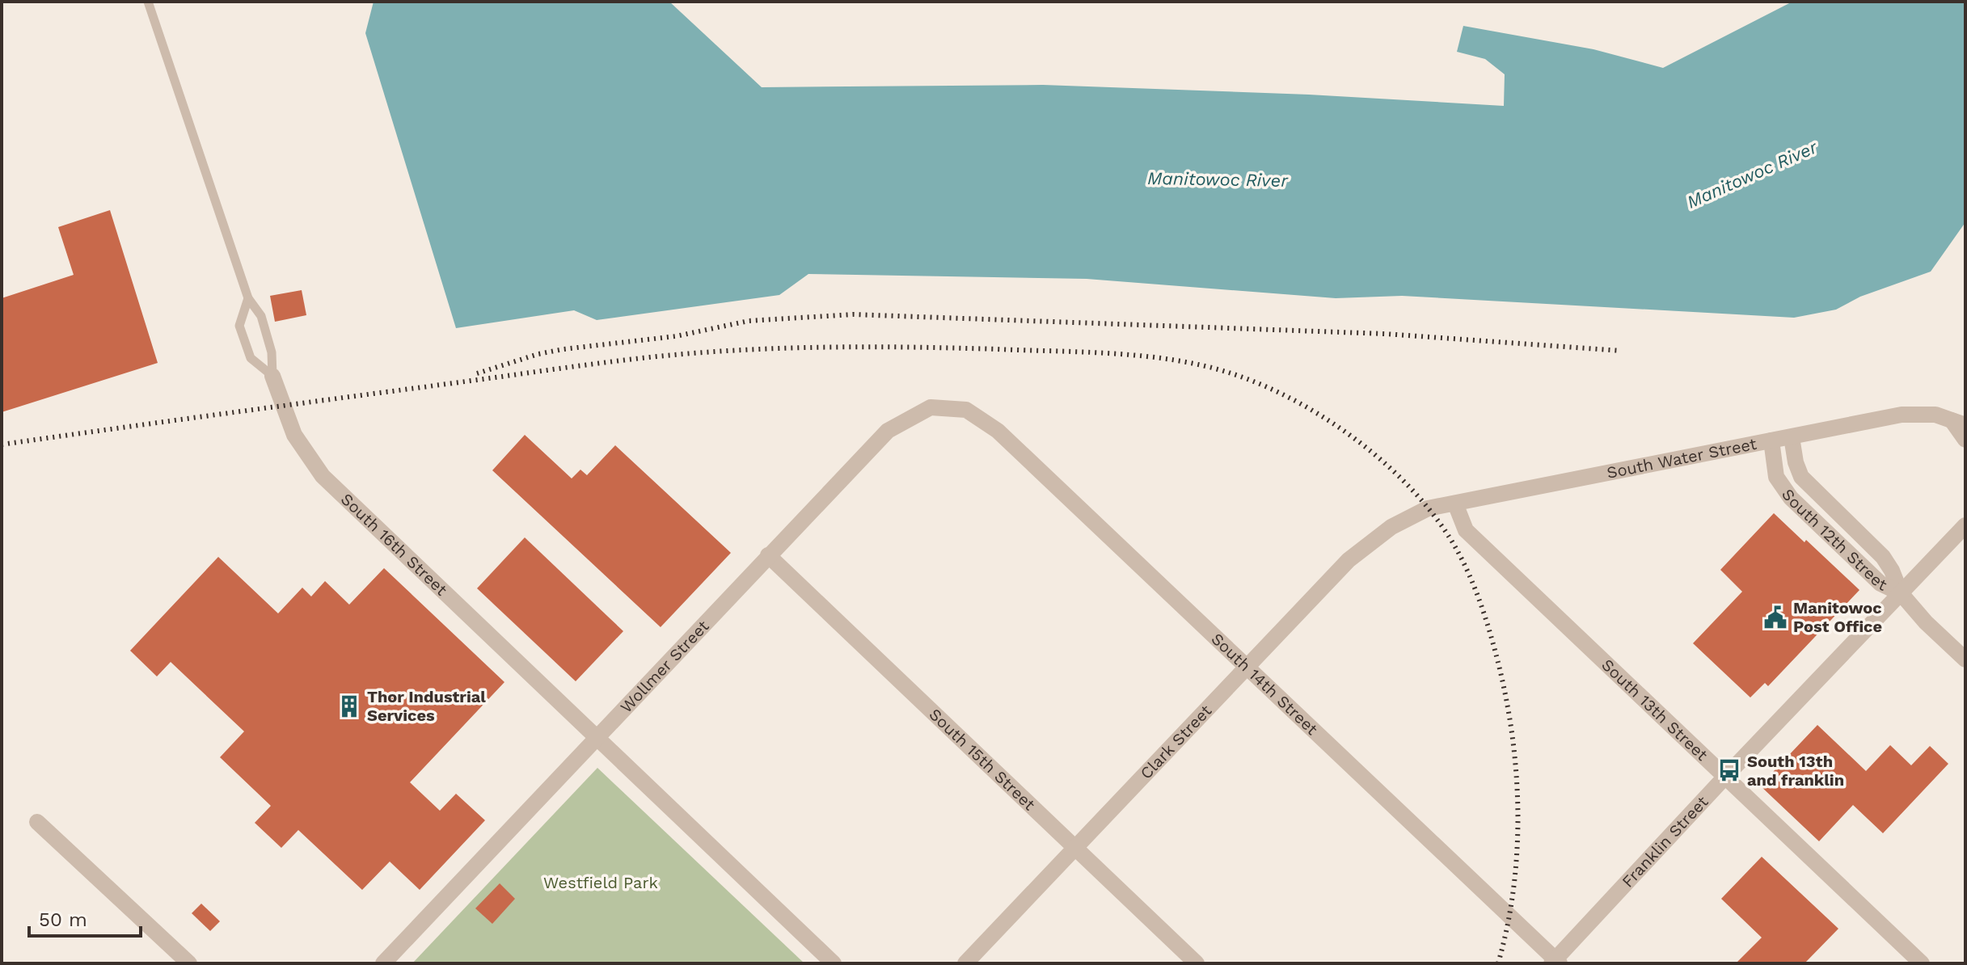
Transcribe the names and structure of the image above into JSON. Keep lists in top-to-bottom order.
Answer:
{
  "streets": {
    "street": [
      "South Water Street",
      "South 12th Street",
      "South 16th Street",
      "Wollmer Street",
      "South 14th Street",
      "South 13th Street",
      "Clark Street",
      "South 15th Street",
      "Franklin Street"
    ]
  },
  "crossings": [
    ["South Water Street", "South 12th Street"],
    ["South Water Street", "South 13th Street"],
    ["South Water Street", "Clark Street"],
    ["South 12th Street", "Franklin Street"],
    ["South 16th Street", "Wollmer Street"],
    ["Wollmer Street", "South 14th Street"],
    ["Wollmer Street", "South 15th Street"],
    ["South 14th Street", "Clark Street"],
    ["South 14th Street", "Franklin Street"],
    ["South 13th Street", "Franklin Street"],
    ["Clark Street", "South 15th Street"]
  ],
  "water": ["Manitowoc River"],
  "parks": ["Westfield Park"],
  "places": {
    "public building": ["Manitowoc Post Office"],
    "building": ["Thor Industrial Services"],
    "bus stop": ["South 13th and franklin"]
  },
  "scale_bar": "50 m"
}
